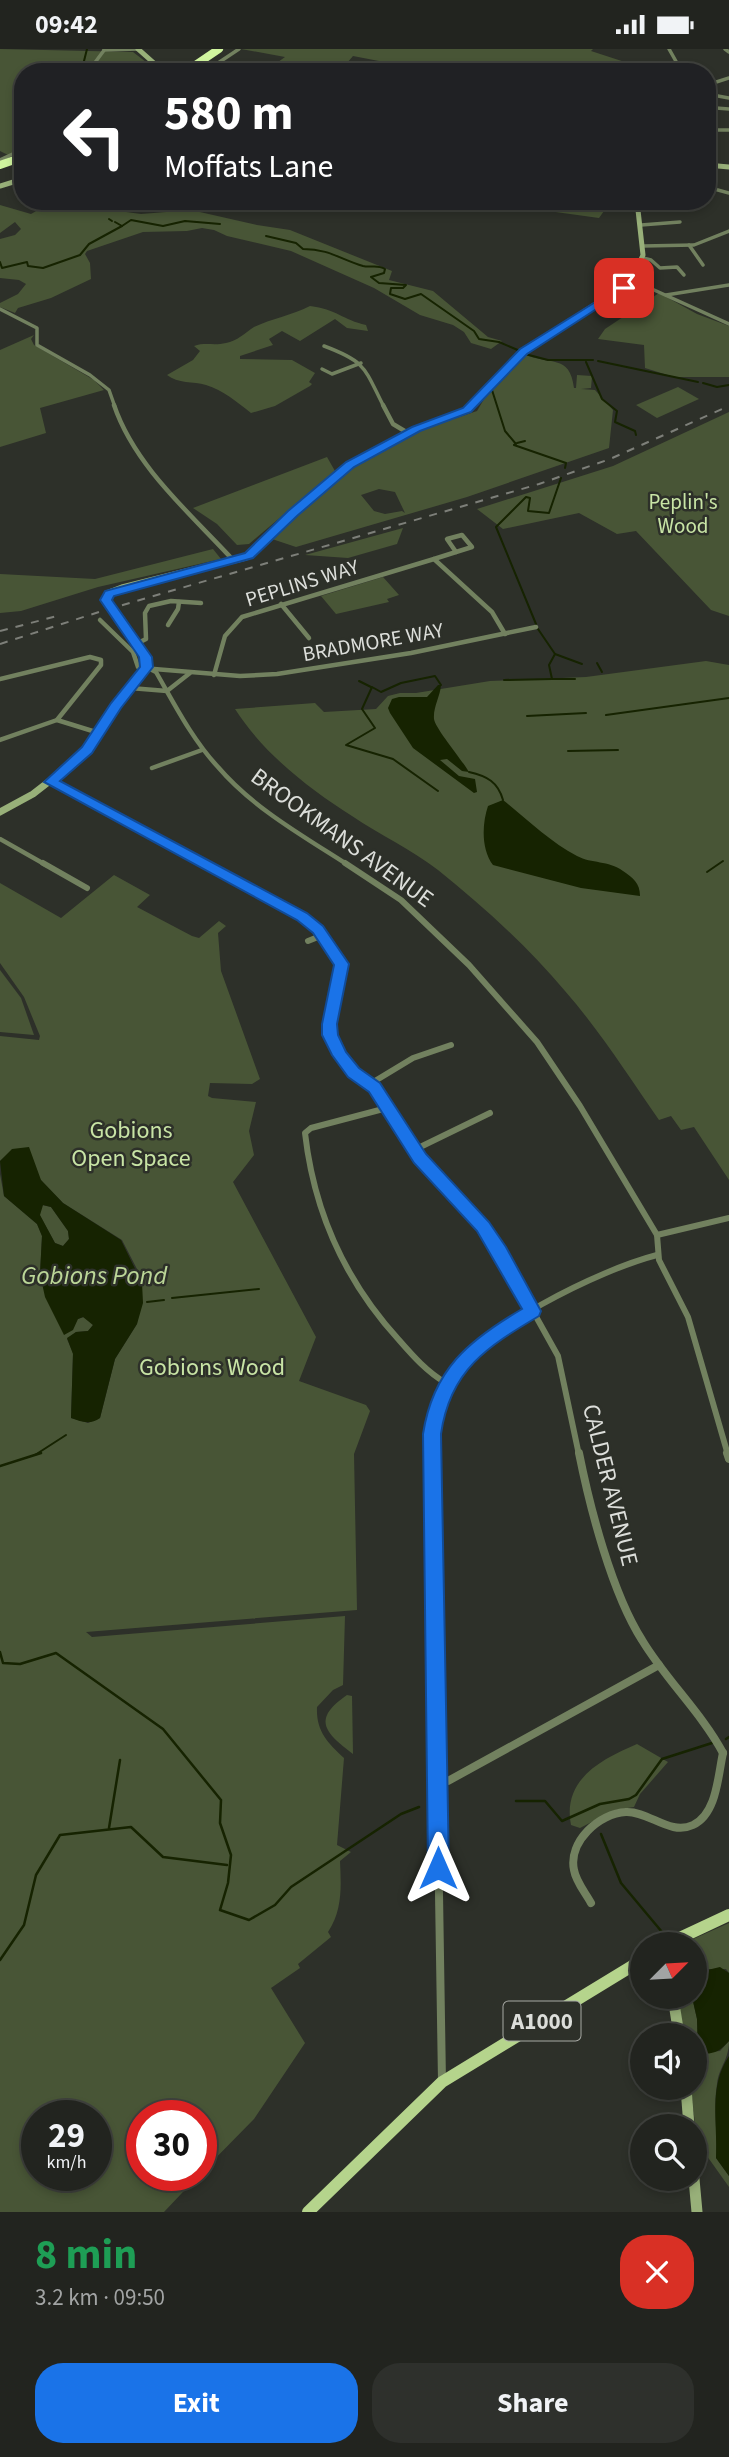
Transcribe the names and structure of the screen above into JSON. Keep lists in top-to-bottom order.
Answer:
{
  "streets": {
    "main road": ["A1000"],
    "street": [
      "PEPLINS WAY",
      "BRADMORE WAY",
      "BROOKMANS AVENUE",
      "CALDER AVENUE"
    ]
  },
  "crossings": [
    ["PEPLINS WAY", "BRADMORE WAY"],
    ["BRADMORE WAY", "BROOKMANS AVENUE"]
  ],
  "water": ["Gobions Pond"],
  "parks": ["Peplin's Wood", "Gobions Open Space", "Gobions Wood"],
  "north": "top right",
  "page": {
    "status": "09:42",
    "turn": ["580 m", "Moffats Lane"],
    "speed": "29 km/h",
    "limit": "30",
    "heading": ["8 min", "3.2 km · 09:50"],
    "buttons": ["Exit", "Share"]
  }
}
